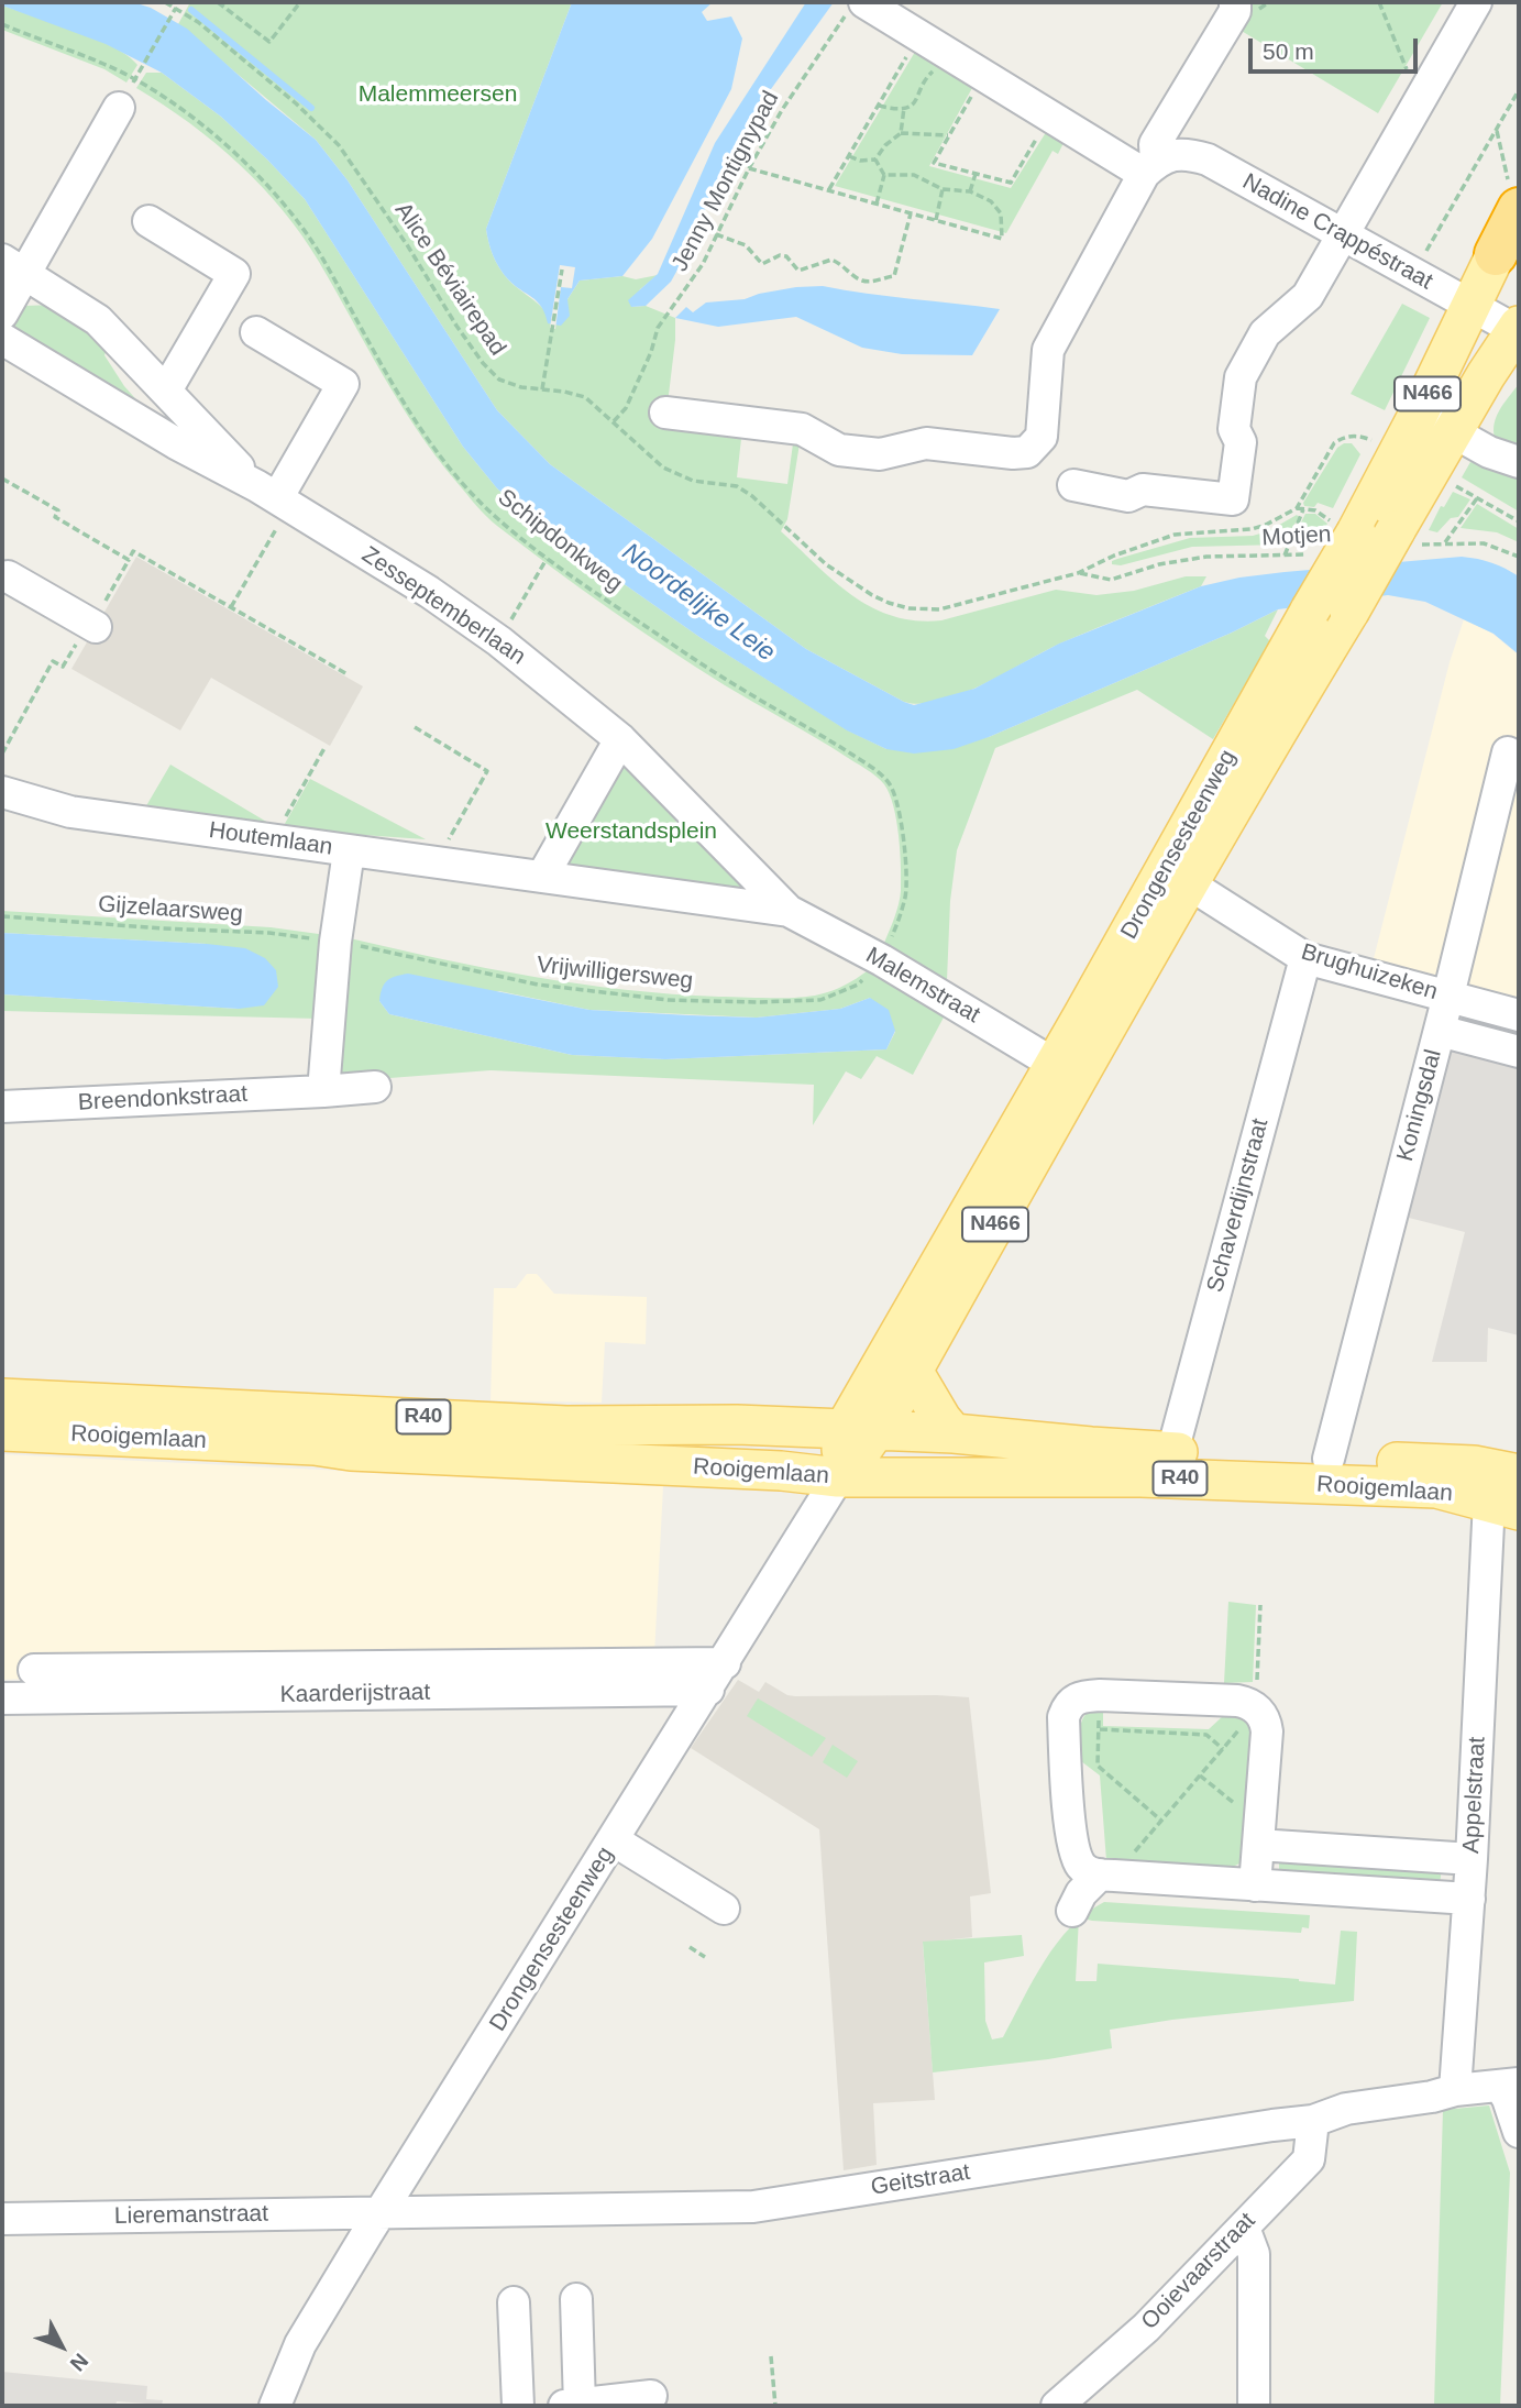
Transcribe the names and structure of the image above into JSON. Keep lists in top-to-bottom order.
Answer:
{
  "streets": {
    "highway": ["N466", "Drongensesteenweg"],
    "main road": ["R40", "Rooigemlaan"],
    "street": [
      "Nadine Crappéstraat",
      "Zesseptemberlaan",
      "Houtemlaan",
      "Brughuizeken",
      "Malemstraat",
      "Breendonkstraat",
      "Koningsdal",
      "Schaverdijnstraat",
      "Kaarderijstraat",
      "Appelstraat",
      "Geitstraat",
      "Lieremanstraat",
      "Ooievaarstraat"
    ],
    "path": [
      "Jenny Montignypad",
      "Alice Béviairepad",
      "Motjen",
      "Schipdonkweg",
      "Gijzelaarsweg",
      "Vrijwilligersweg"
    ]
  },
  "crossings": [
    ["Jenny Montignypad", "Alice Béviairepad"],
    ["Nadine Crappéstraat", "Drongensesteenweg"],
    ["Alice Béviairepad", "Motjen"],
    ["Schipdonkweg", "Vrijwilligersweg"],
    ["Schipdonkweg", "Malemstraat"],
    ["Drongensesteenweg", "Brughuizeken"],
    ["Drongensesteenweg", "Malemstraat"],
    ["Drongensesteenweg", "Rooigemlaan"],
    ["Drongensesteenweg", "Kaarderijstraat"],
    ["Drongensesteenweg", "Geitstraat"],
    ["Drongensesteenweg", "Lieremanstraat"],
    ["Gijzelaarsweg", "Vrijwilligersweg"],
    ["Brughuizeken", "Koningsdal"],
    ["Brughuizeken", "Schaverdijnstraat"],
    ["Vrijwilligersweg", "Malemstraat"],
    ["Koningsdal", "Rooigemlaan"],
    ["Schaverdijnstraat", "Rooigemlaan"],
    ["Rooigemlaan", "Appelstraat"],
    ["Appelstraat", "Geitstraat"],
    ["Geitstraat", "Lieremanstraat"],
    ["Geitstraat", "Ooievaarstraat"]
  ],
  "water": ["Noordelijke Leie"],
  "parks": ["Malemmeersen", "Weerstandsplein"],
  "scale_bar": "50 m",
  "north": "bottom right"
}
